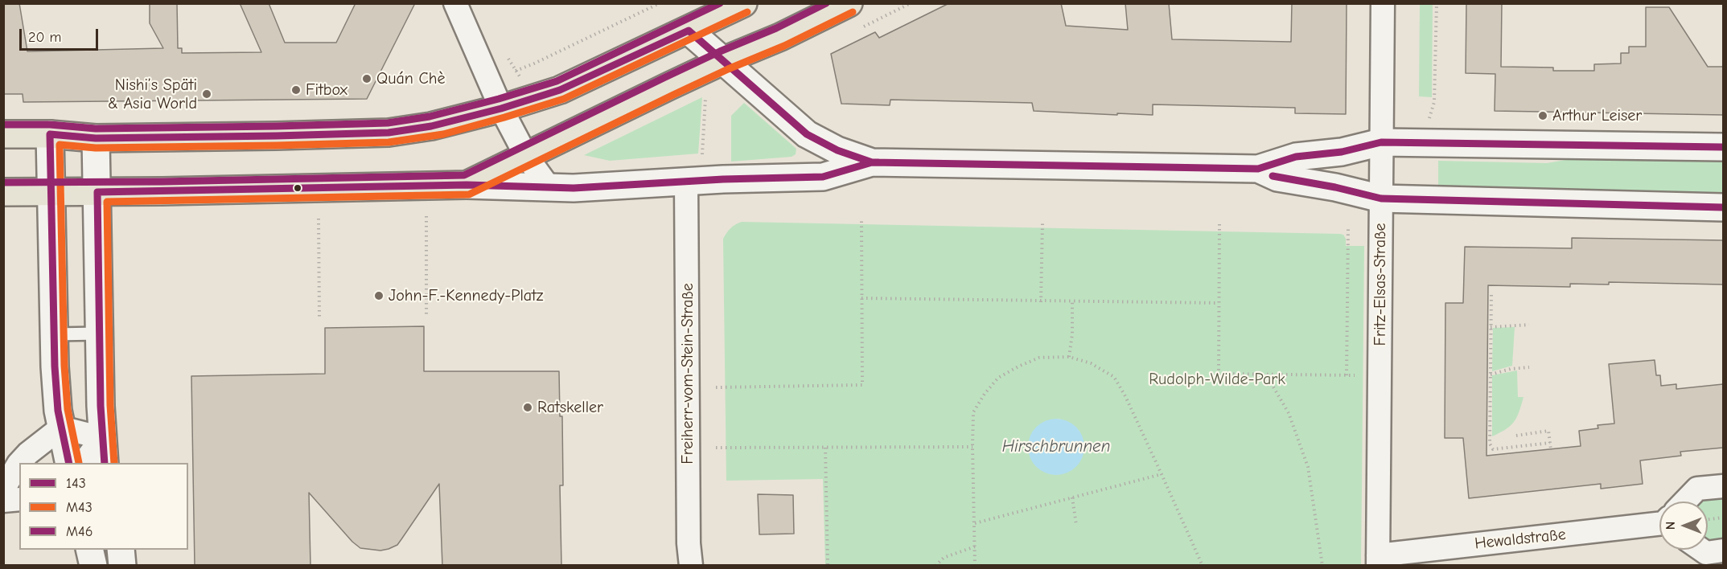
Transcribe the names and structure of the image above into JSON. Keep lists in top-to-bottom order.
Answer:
{
  "streets": {
    "street": ["Fritz-Elsas-Straße", "Freiherr-vom-Stein-Straße", "Hewaldstraße"]
  },
  "crossings": [
    ["Fritz-Elsas-Straße", "Hewaldstraße"]
  ],
  "water": ["Hirschbrunnen"],
  "parks": ["Rudolph-Wilde-Park"],
  "places": [
    "Quán Chè",
    "Fitbox",
    "Nishi’s Späti & Asia World",
    "Arthur Leiser",
    "John-F.-Kennedy-Platz",
    "Ratskeller"
  ],
  "lines": ["transit line M46", "transit line M43", "transit line 143"],
  "legend": ["143", "M43", "M46"],
  "scale_bar": "20 m",
  "north": "left"
}
